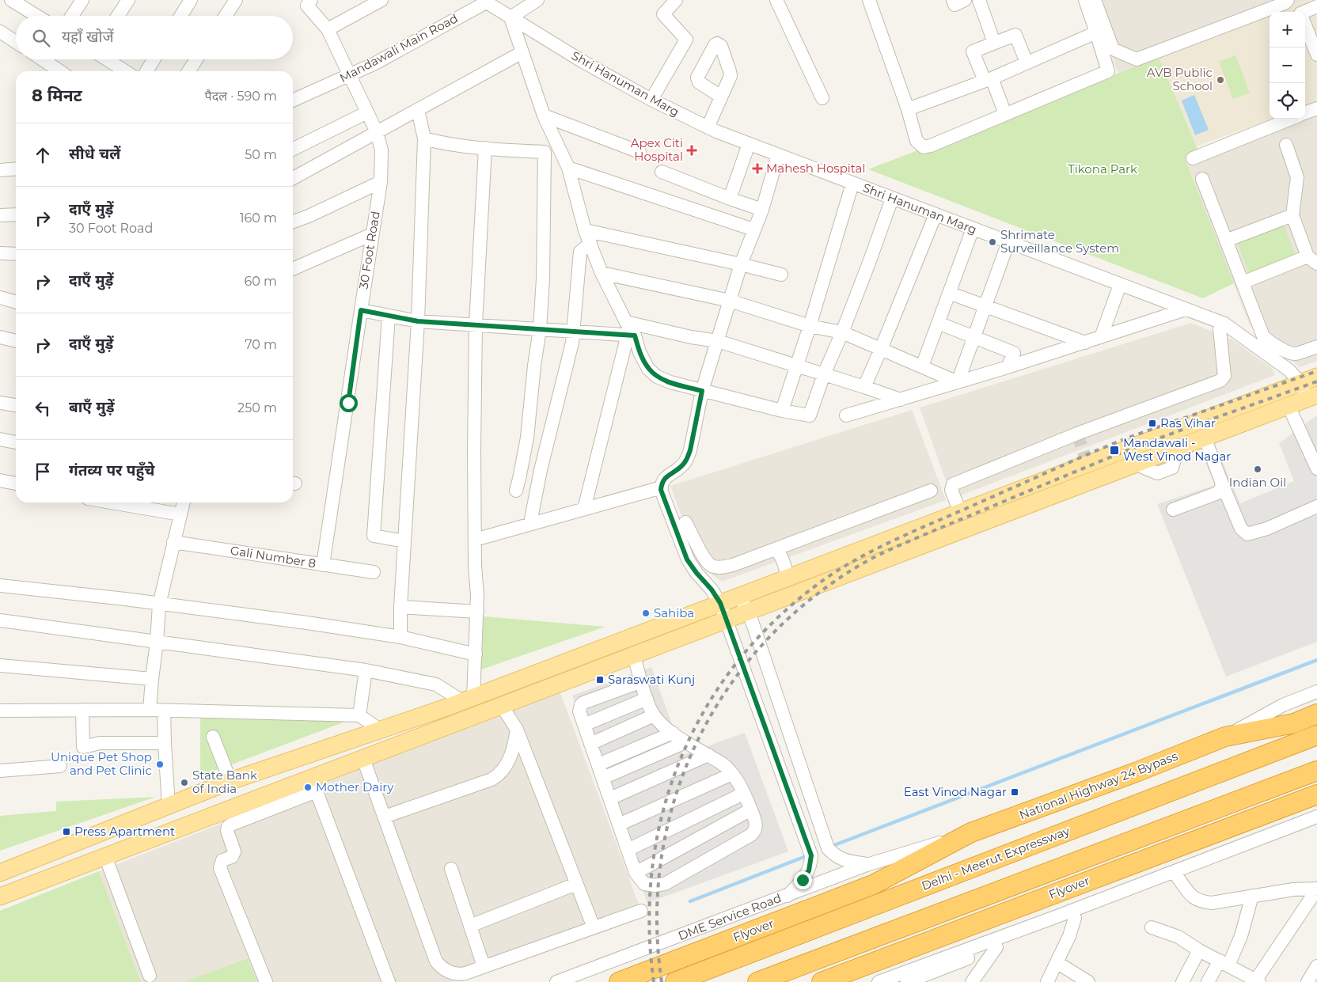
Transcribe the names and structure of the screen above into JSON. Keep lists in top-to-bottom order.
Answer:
{
  "streets": {
    "highway": ["National Highway 24 Bypass", "Delhi - Meerut Expressway", "Flyover"],
    "street": [
      "Mandawali Main Road",
      "Shri Hanuman Marg",
      "30 Foot Road",
      "Gali Number 8",
      "DME Service Road"
    ]
  },
  "crossings": [
    ["Mandawali Main Road", "Shri Hanuman Marg"],
    ["Mandawali Main Road", "30 Foot Road"],
    ["30 Foot Road", "Gali Number 8"],
    ["National Highway 24 Bypass", "Flyover"],
    ["National Highway 24 Bypass", "DME Service Road"],
    ["Flyover", "DME Service Road"]
  ],
  "parks": ["Tikona Park"],
  "places": {
    "other": [
      "AVB Public School",
      "Shrimate Surveillance System",
      "Indian Oil",
      "Sahiba",
      "Unique Pet Shop and Pet Clinic",
      "State Bank of India",
      "Mother Dairy"
    ],
    "health": ["Apex Citi Hospital", "Mahesh Hospital"],
    "transit": [
      "Ras Vihar",
      "Mandawali - West Vinod Nagar",
      "Saraswati Kunj",
      "East Vinod Nagar",
      "Press Apartment"
    ]
  },
  "page": {
    "map_buttons": ["+", "−"],
    "search": "यहाँ खोजें",
    "heading": ["8 मिनट", "पैदल · 590 m"],
    "list": [
      ["सीधे चलें", "50 m"],
      ["दाएँ मुड़ें", "30 Foot Road", "160 m"],
      ["दाएँ मुड़ें", "60 m"],
      ["दाएँ मुड़ें", "70 m"],
      ["बाएँ मुड़ें", "250 m"],
      "गंतव्य पर पहुँचे"
    ]
  }
}
